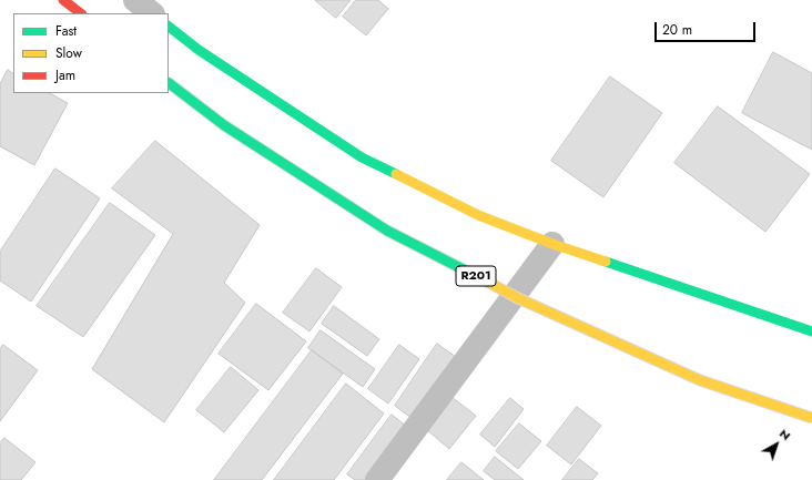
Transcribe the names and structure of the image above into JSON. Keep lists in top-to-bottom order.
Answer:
{
  "streets": {
    "main road": ["R201"]
  },
  "legend": ["Fast", "Slow", "Jam"],
  "scale_bar": "20 m",
  "north": "top right"
}
